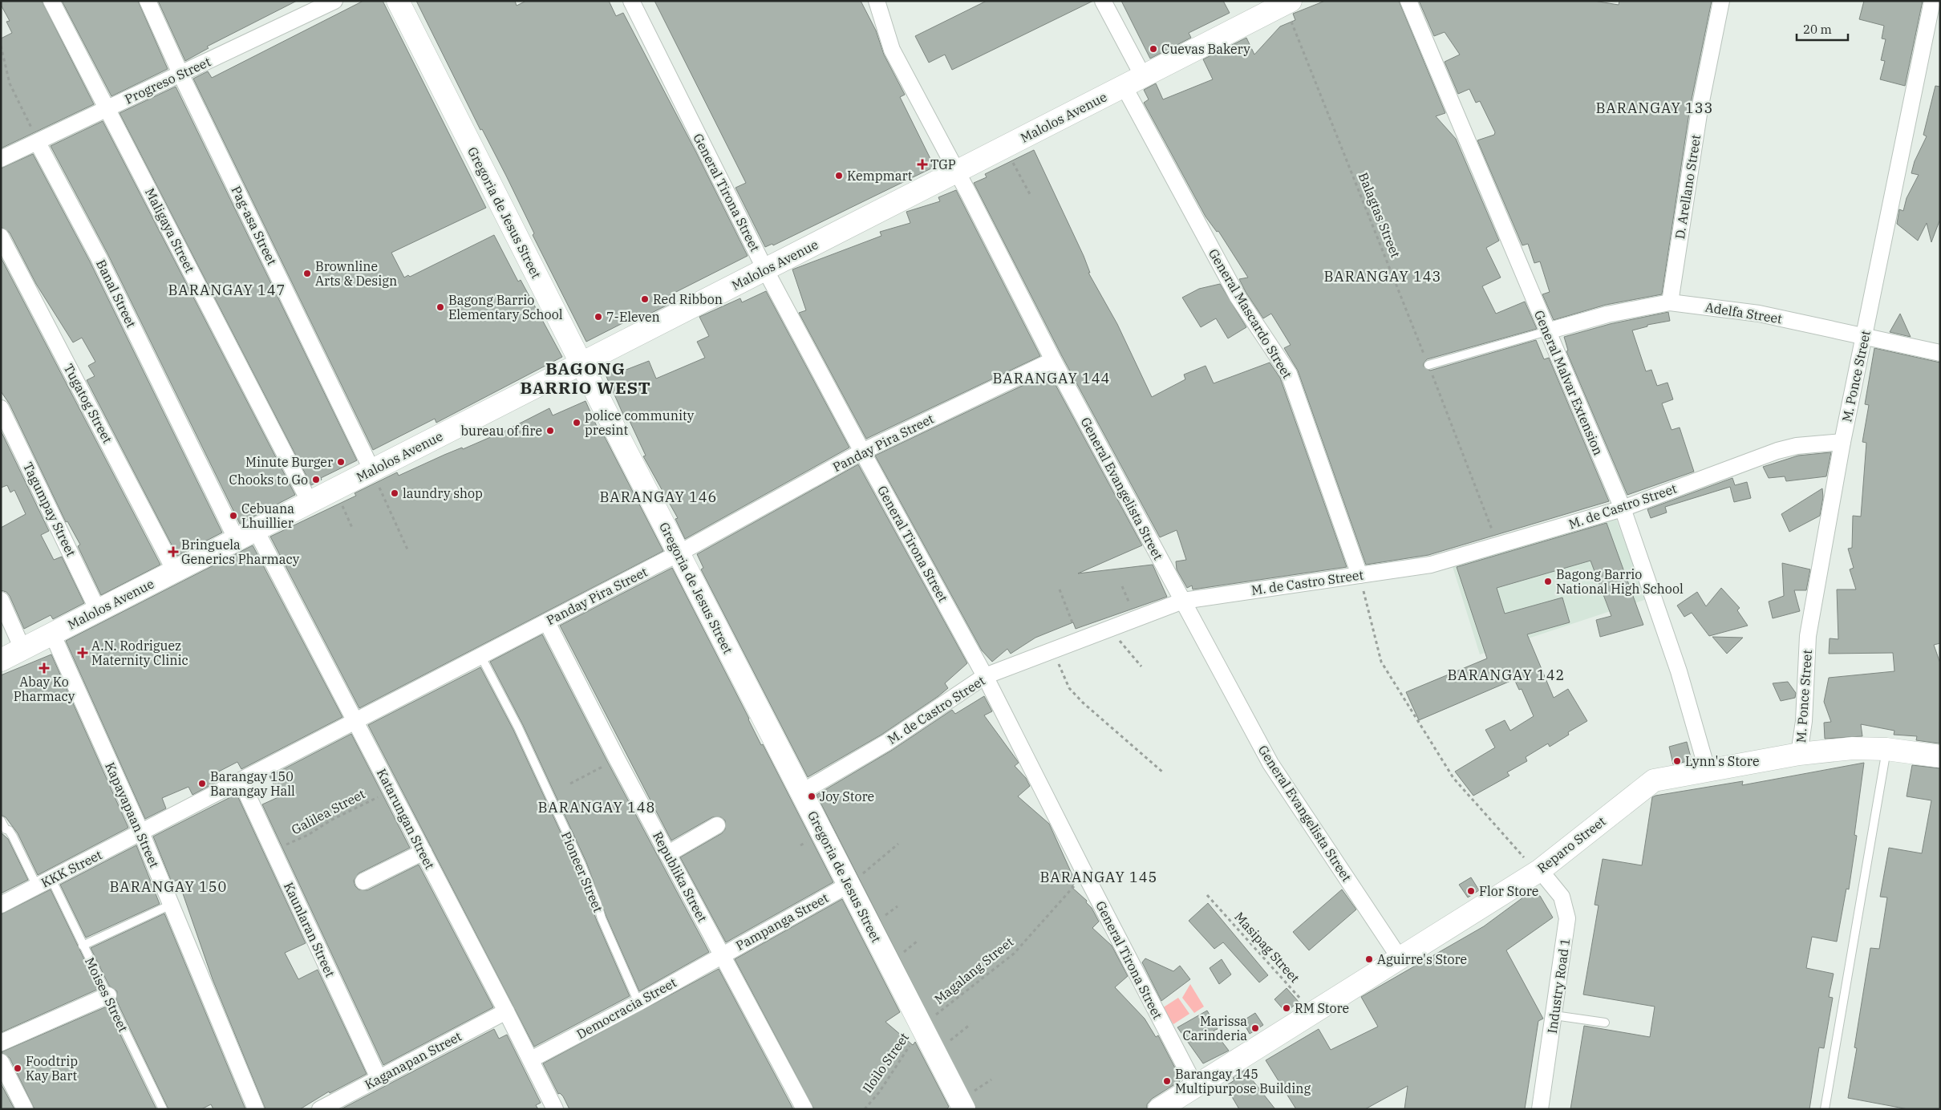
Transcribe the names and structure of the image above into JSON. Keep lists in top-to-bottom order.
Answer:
{
  "streets": {
    "street": [
      "Progreso Street",
      "Malolos Avenue",
      "D. Arellano Street",
      "General Tirona Street",
      "Gregoria de Jesus Street",
      "Pag-asa Street",
      "Maligaya Street",
      "Banal Street",
      "Adelfa Street",
      "General Mascardo Street",
      "M. Ponce Street",
      "General Malvar Extension",
      "Tugatog Street",
      "Panday Pira Street",
      "General Evangelista Street",
      "M. de Castro Street",
      "Tagumpay Street",
      "Kapayapaan Street",
      "Katarungan Street",
      "Reparo Street",
      "KKK Street",
      "Republika Street",
      "Pampanga Street",
      "Kaunlaran Street",
      "Industry Road 1",
      "Democracia Street",
      "Kaganapan Street"
    ],
    "lane": ["Pioneer Street", "Moises Street"],
    "path": [
      "Balagtas Street",
      "Galilea Street",
      "Masipag Street",
      "Magalang Street",
      "Iloilo Street"
    ]
  },
  "crossings": [
    ["Progreso Street", "Pag-asa Street"],
    ["Progreso Street", "Maligaya Street"],
    ["Progreso Street", "Banal Street"],
    ["Malolos Avenue", "General Tirona Street"],
    ["Malolos Avenue", "Gregoria de Jesus Street"],
    ["Malolos Avenue", "Balagtas Street"],
    ["Malolos Avenue", "Pag-asa Street"],
    ["Malolos Avenue", "Maligaya Street"],
    ["Malolos Avenue", "Banal Street"],
    ["Malolos Avenue", "General Mascardo Street"],
    ["Malolos Avenue", "Tugatog Street"],
    ["Malolos Avenue", "General Evangelista Street"],
    ["Malolos Avenue", "Tagumpay Street"],
    ["Malolos Avenue", "Kapayapaan Street"],
    ["Malolos Avenue", "Katarungan Street"],
    ["D. Arellano Street", "Adelfa Street"],
    ["General Tirona Street", "Panday Pira Street"],
    ["General Tirona Street", "M. de Castro Street"],
    ["General Tirona Street", "Reparo Street"],
    ["General Tirona Street", "Magalang Street"],
    ["Gregoria de Jesus Street", "Panday Pira Street"],
    ["Gregoria de Jesus Street", "M. de Castro Street"],
    ["Gregoria de Jesus Street", "Pampanga Street"],
    ["Gregoria de Jesus Street", "Magalang Street"],
    ["Gregoria de Jesus Street", "Iloilo Street"],
    ["Balagtas Street", "M. de Castro Street"],
    ["Adelfa Street", "M. Ponce Street"],
    ["Adelfa Street", "General Malvar Extension"],
    ["General Mascardo Street", "M. de Castro Street"],
    ["M. Ponce Street", "M. de Castro Street"],
    ["M. Ponce Street", "Reparo Street"],
    ["General Malvar Extension", "M. de Castro Street"],
    ["General Malvar Extension", "Reparo Street"],
    ["Panday Pira Street", "General Evangelista Street"],
    ["Panday Pira Street", "Kapayapaan Street"],
    ["Panday Pira Street", "Katarungan Street"],
    ["Panday Pira Street", "KKK Street"],
    ["Panday Pira Street", "Pioneer Street"],
    ["Panday Pira Street", "Republika Street"],
    ["Panday Pira Street", "Kaunlaran Street"],
    ["General Evangelista Street", "M. de Castro Street"],
    ["General Evangelista Street", "Reparo Street"],
    ["Galilea Street", "Katarungan Street"],
    ["Galilea Street", "Kaunlaran Street"],
    ["Kapayapaan Street", "KKK Street"],
    ["Katarungan Street", "Democracia Street"],
    ["Katarungan Street", "Kaganapan Street"],
    ["Reparo Street", "Masipag Street"],
    ["Reparo Street", "Industry Road 1"],
    ["KKK Street", "Moises Street"],
    ["Pioneer Street", "Democracia Street"],
    ["Republika Street", "Pampanga Street"],
    ["Republika Street", "Democracia Street"],
    ["Pampanga Street", "Democracia Street"],
    ["Kaunlaran Street", "Kaganapan Street"],
    ["Magalang Street", "Iloilo Street"]
  ],
  "districts": [
    "BARANGAY 133",
    "BARANGAY 143",
    "BARANGAY 147",
    "BAGONG BARRIO WEST",
    "BARANGAY 144",
    "BARANGAY 146",
    "BARANGAY 142",
    "BARANGAY 148",
    "BARANGAY 145",
    "BARANGAY 150"
  ],
  "places": {
    "other": [
      "Cuevas Bakery",
      "Kempmart",
      "Brownline Arts & Design",
      "Red Ribbon",
      "Bagong Barrio Elementary School",
      "7-Eleven",
      "police community presint",
      "bureau of fire",
      "Minute Burger",
      "Chooks to Go",
      "laundry shop",
      "Cebuana Lhuillier",
      "Bagong Barrio National High School",
      "Lynn's Store",
      "Barangay 150 Barangay Hall",
      "Joy Store",
      "Flor Store",
      "Aguirre's Store",
      "RM Store",
      "Marissa Carinderia",
      "Foodtrip Kay Bart",
      "Barangay 145 Multipurpose Building"
    ],
    "health": [
      "TGP",
      "Bringuela Generics Pharmacy",
      "A.N. Rodriguez Maternity Clinic",
      "Abay Ko Pharmacy"
    ]
  },
  "scale_bar": "20 m"
}
